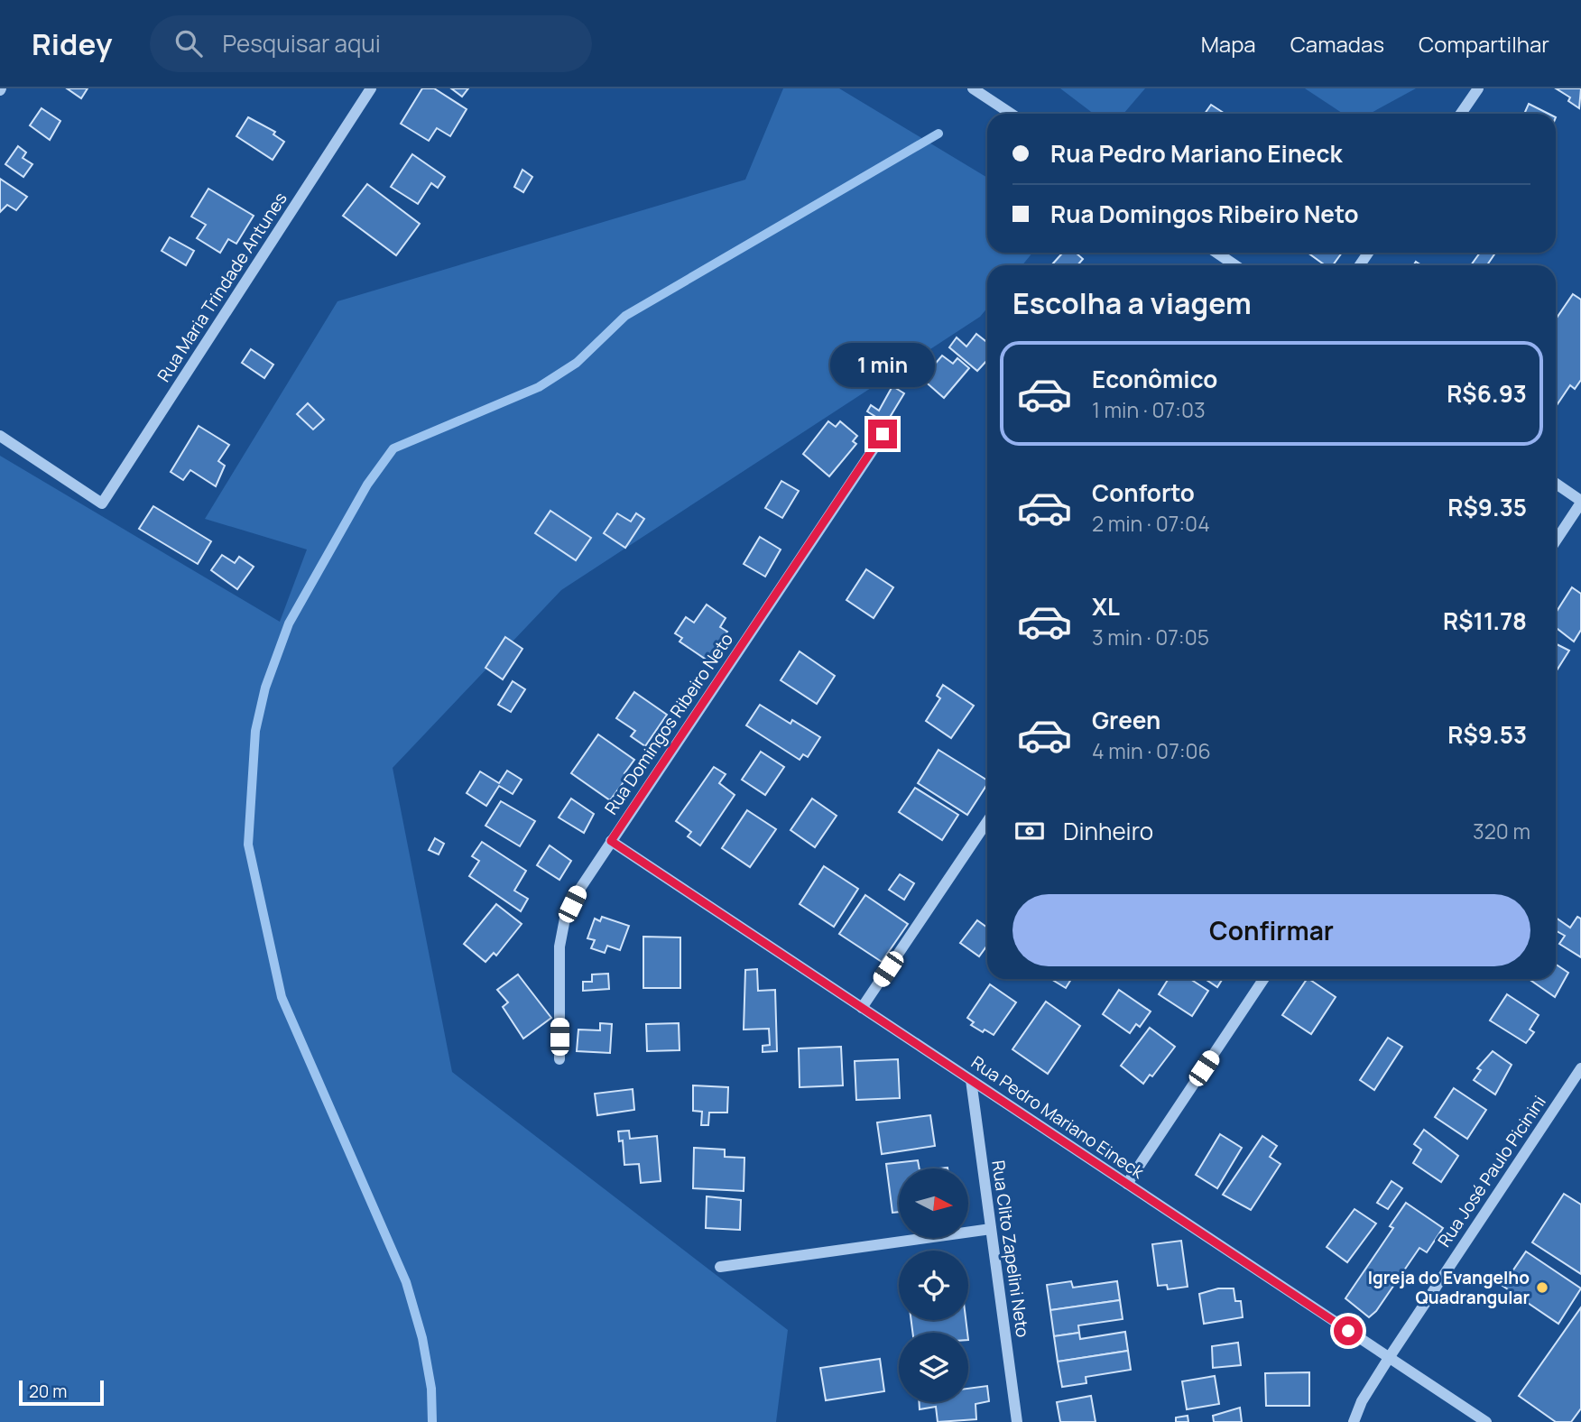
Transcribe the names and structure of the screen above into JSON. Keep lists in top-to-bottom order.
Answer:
{
  "streets": {
    "street": [
      "Rua Maria Trindade Antunes",
      "Rua Domingos Ribeiro Neto",
      "Rua Pedro Mariano Eineck",
      "Rua José Paulo Picinini",
      "Rua Clito Zapelini Neto"
    ]
  },
  "crossings": [
    ["Rua Domingos Ribeiro Neto", "Rua Pedro Mariano Eineck"],
    ["Rua Pedro Mariano Eineck", "Rua José Paulo Picinini"],
    ["Rua Pedro Mariano Eineck", "Rua Clito Zapelini Neto"]
  ],
  "places": ["Igreja do Evangelho Quadrangular"],
  "scale_bar": "20 m",
  "north": "right",
  "page": {
    "header": "Ridey",
    "search": "Pesquisar aqui",
    "nav": ["Mapa", "Camadas", "Compartilhar"],
    "banner": ["Rua Pedro Mariano Eineck", "Rua Domingos Ribeiro Neto"],
    "heading": "Escolha a viagem",
    "list": [
      {
        "name": "Econômico",
        "note": "1 min · 07:03",
        "value": "R$6.93"
      },
      {
        "name": "Conforto",
        "note": "2 min · 07:04",
        "value": "R$9.35"
      },
      {
        "name": "XL",
        "note": "3 min · 07:05",
        "value": "R$11.78"
      },
      {
        "name": "Green",
        "note": "4 min · 07:06",
        "value": "R$9.53"
      }
    ],
    "bubble": "1 min",
    "pay": ["Dinheiro", "320 m"],
    "buttons": "Confirmar",
    "scale": "20 m"
  }
}
